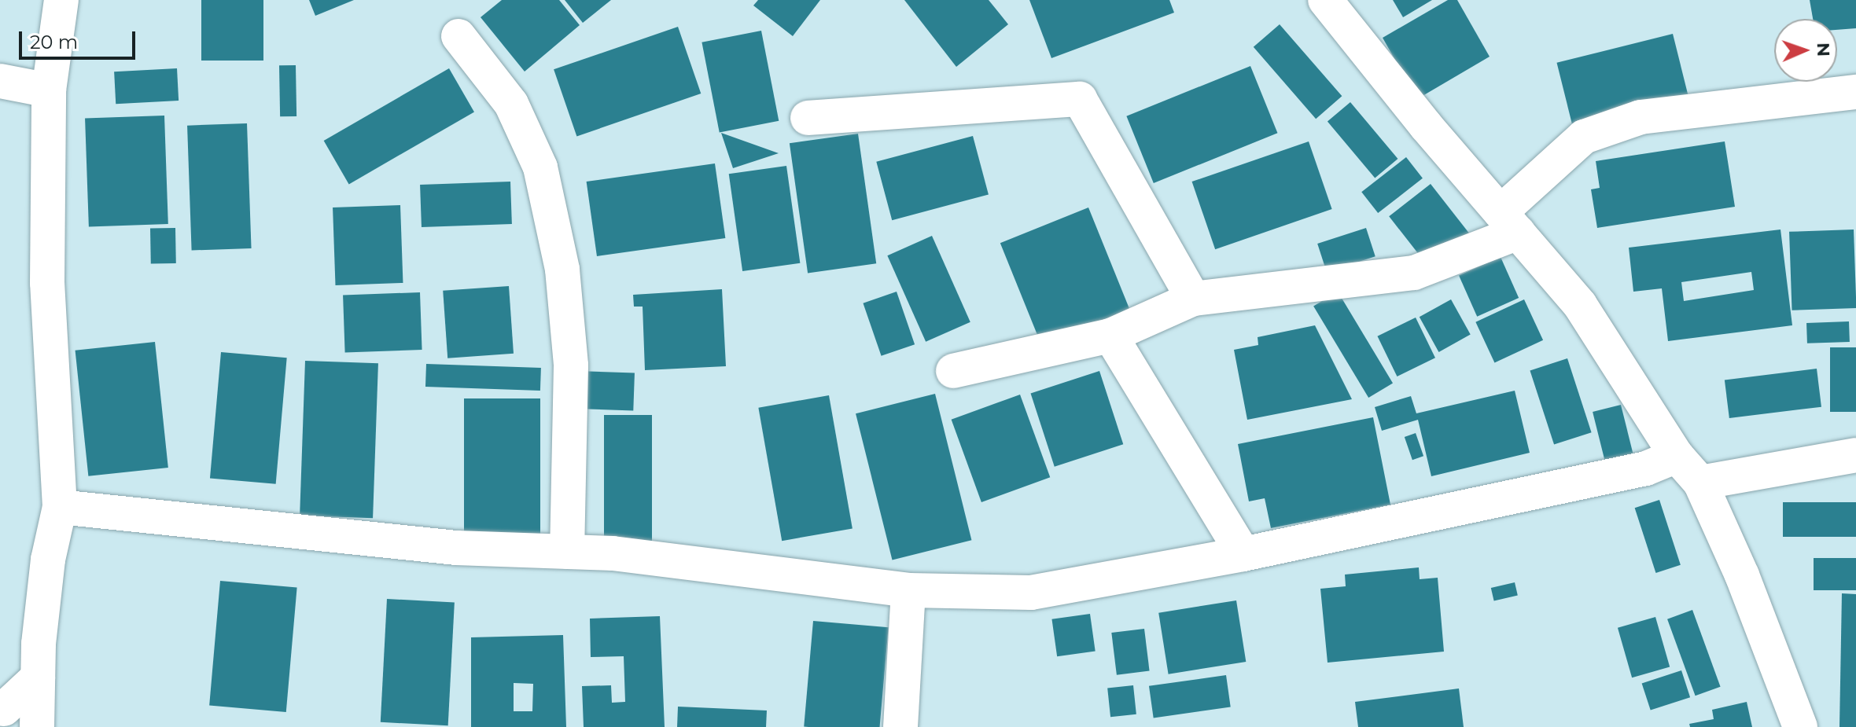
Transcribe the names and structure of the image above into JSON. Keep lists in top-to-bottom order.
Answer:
{
  "scale_bar": "20 m",
  "north": "right"
}
